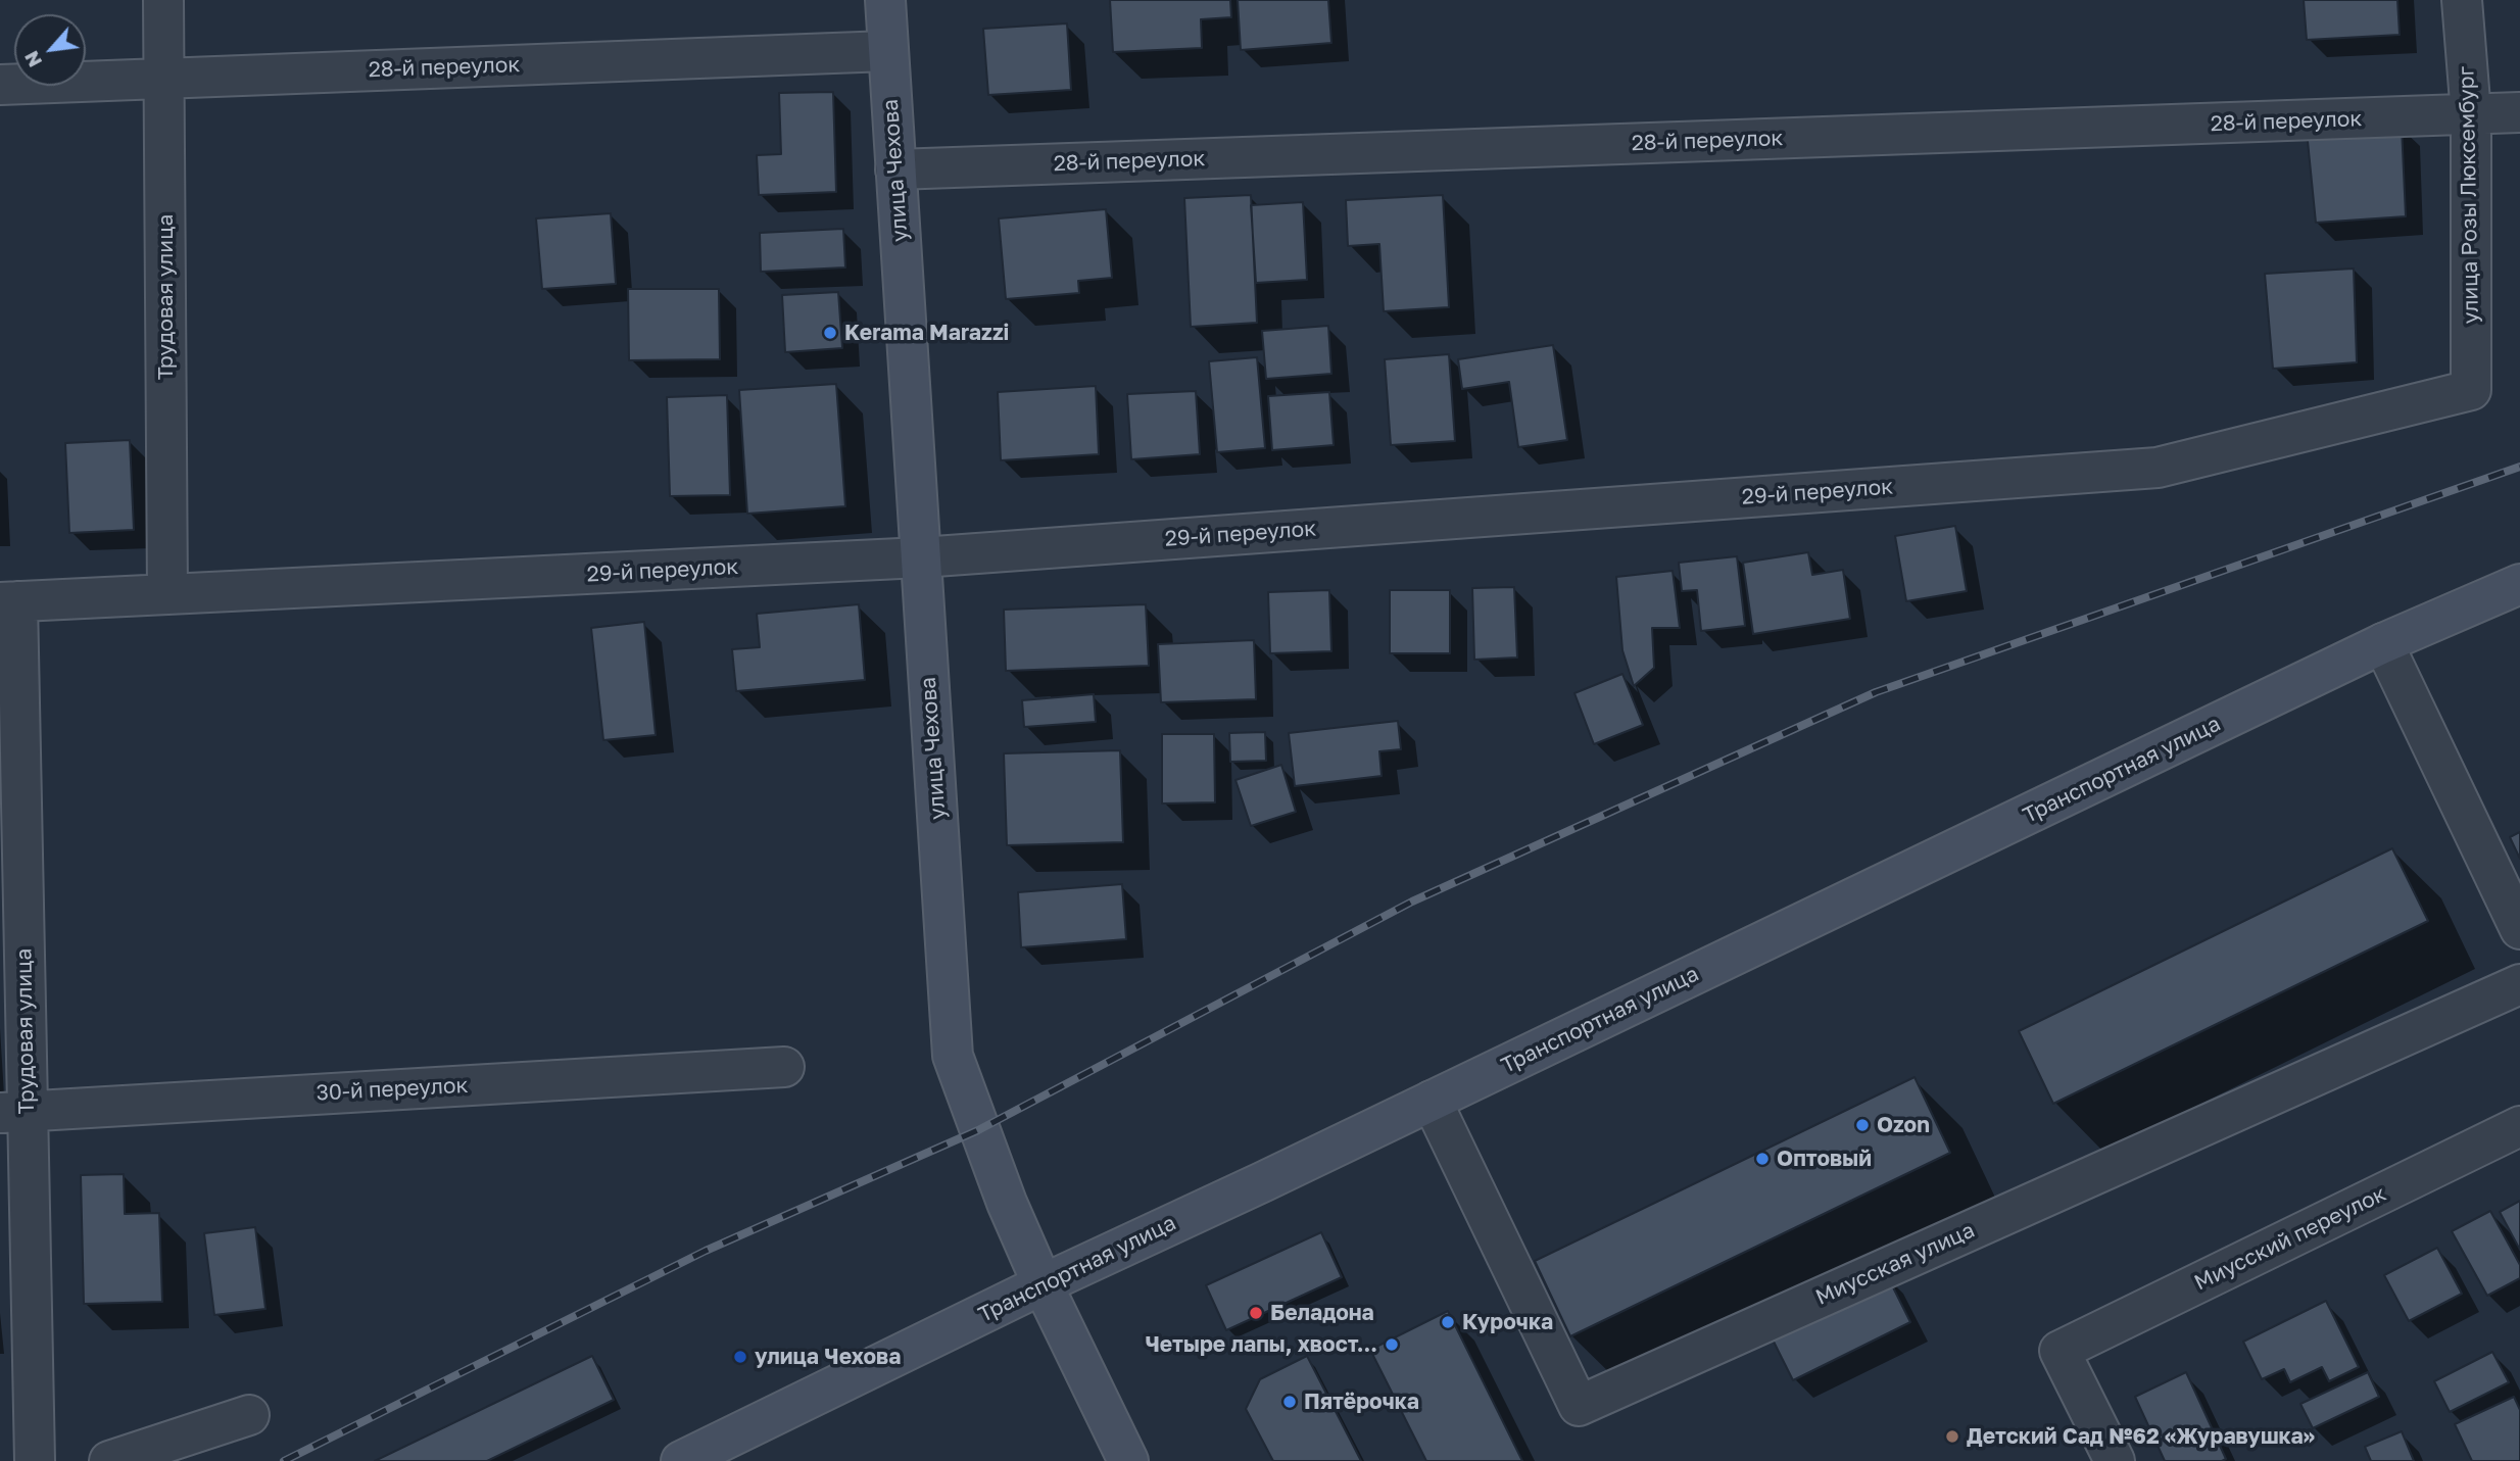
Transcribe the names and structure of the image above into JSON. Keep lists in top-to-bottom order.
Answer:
{
  "streets": {
    "main road": ["улица Чехова", "Транспортная улица"],
    "street": [
      "28-й переулок",
      "улица Розы Люксембург",
      "Трудовая улица",
      "29-й переулок",
      "30-й переулок",
      "Миусский переулок",
      "Миусская улица"
    ]
  },
  "crossings": [
    ["28-й переулок", "улица Чехова"],
    ["28-й переулок", "улица Розы Люксембург"],
    ["28-й переулок", "Трудовая улица"],
    ["улица Чехова", "29-й переулок"],
    ["улица Чехова", "Транспортная улица"],
    ["улица Розы Люксембург", "29-й переулок"],
    ["Трудовая улица", "29-й переулок"],
    ["Трудовая улица", "30-й переулок"],
    ["Транспортная улица", "Миусская улица"]
  ],
  "places": [
    "Kerama Marazzi",
    "Ozon",
    "Оптовый",
    "Беладона",
    "Курочка",
    "Четыре лапы, хвост...",
    "улица Чехова",
    "Пятёрочка",
    "Детский Сад №62 «Журавушка»"
  ],
  "north": "bottom left"
}
